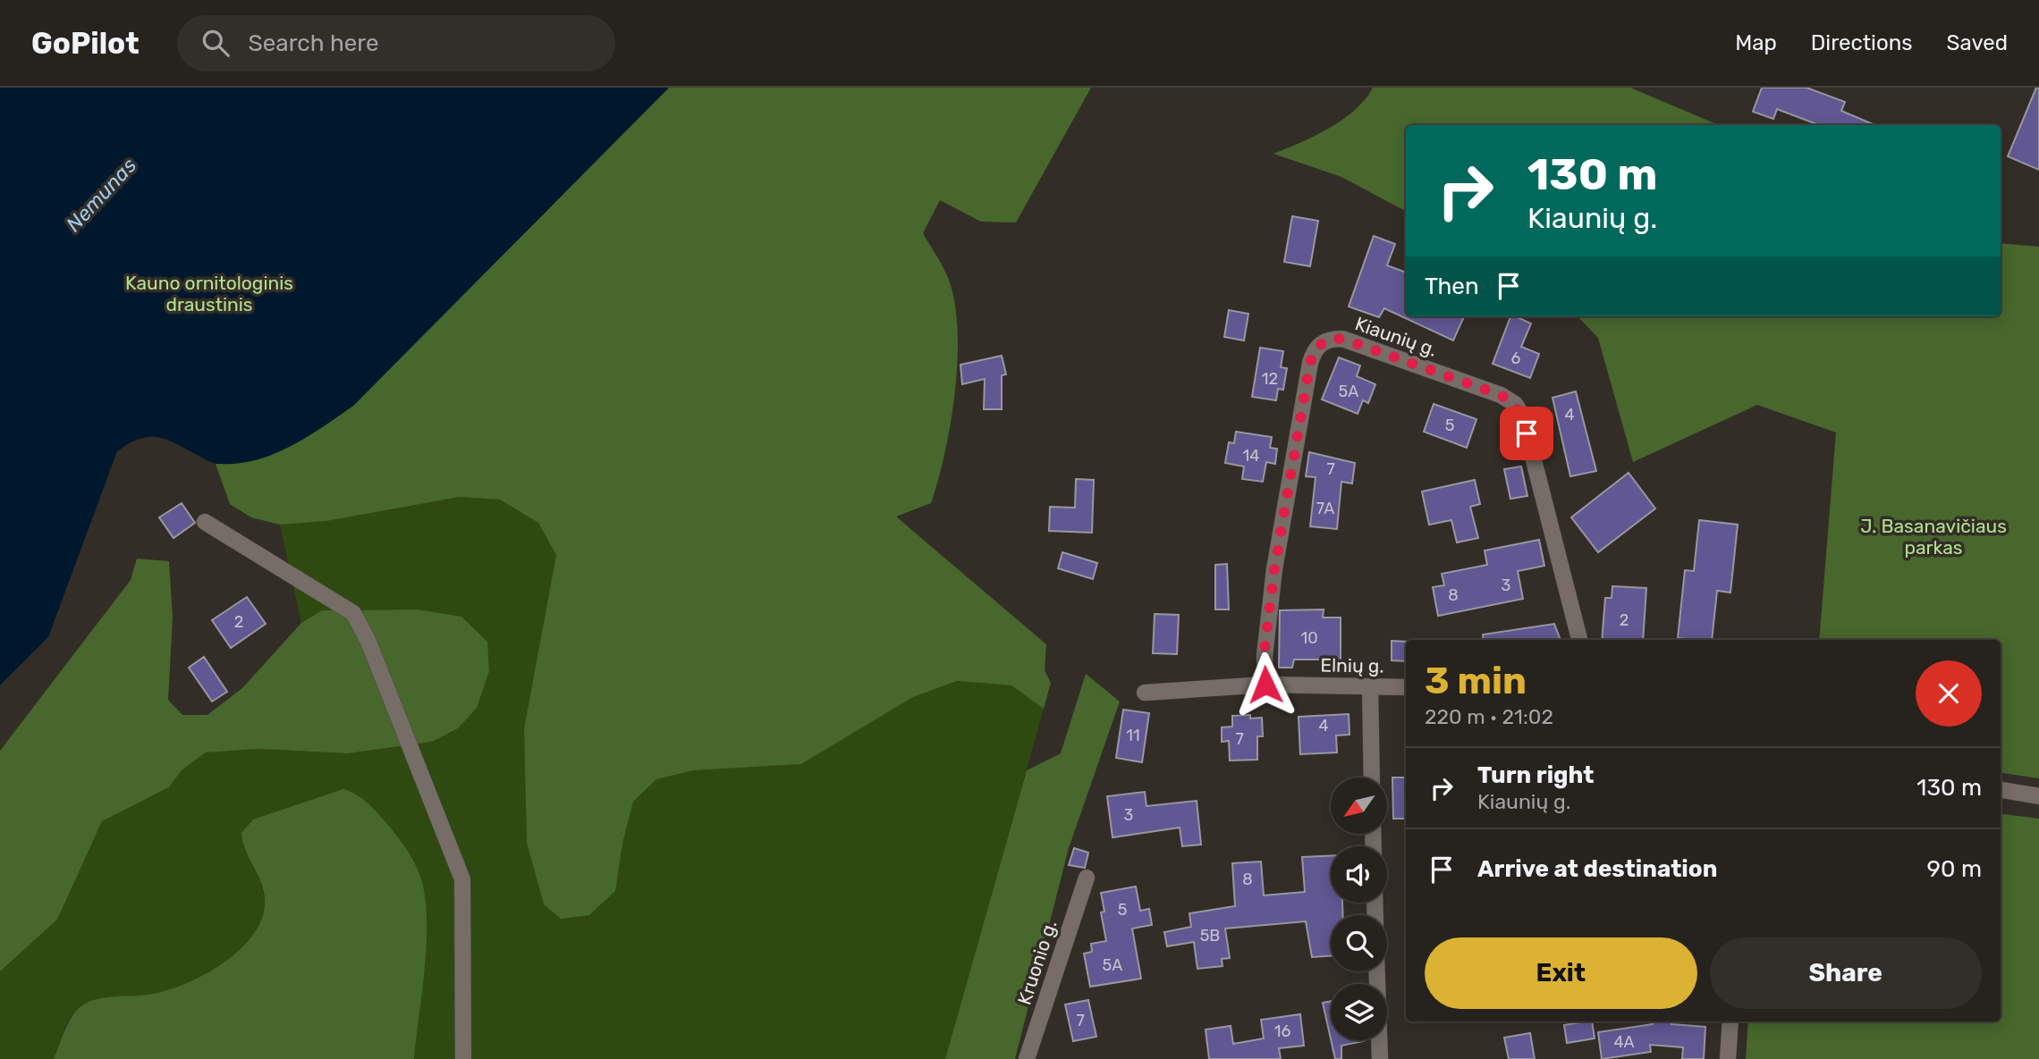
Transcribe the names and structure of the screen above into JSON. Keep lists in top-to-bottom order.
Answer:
{
  "streets": {
    "street": ["Kiaunių g.", "Elnių g.", "Kruonio g."]
  },
  "crossings": [
    ["Kiaunių g.", "Elnių g."]
  ],
  "water": ["Nemunas"],
  "parks": ["Kauno ornitologinis draustinis", "J. Basanavičiaus parkas"],
  "house_numbers": [
    "6",
    "12",
    "5A",
    "4",
    "5",
    "14",
    "7",
    "7A",
    "3",
    "8",
    "2",
    "2",
    "10",
    "4",
    "11",
    "7",
    "3",
    "8",
    "5",
    "5B",
    "5A",
    "7",
    "16",
    "4A"
  ],
  "north": "bottom left",
  "page": {
    "header": "GoPilot",
    "search": "Search here",
    "nav": ["Map", "Directions", "Saved"],
    "turn": ["130 m", "Kiaunių g."],
    "then": "Then",
    "heading": ["3 min", "220 m · 21:02"],
    "list": [
      {
        "name": "Turn right",
        "note": "Kiaunių g.",
        "value": "130 m"
      },
      {
        "name": "Arrive at destination",
        "value": "90 m"
      }
    ],
    "buttons": ["Exit", "Share"]
  }
}
